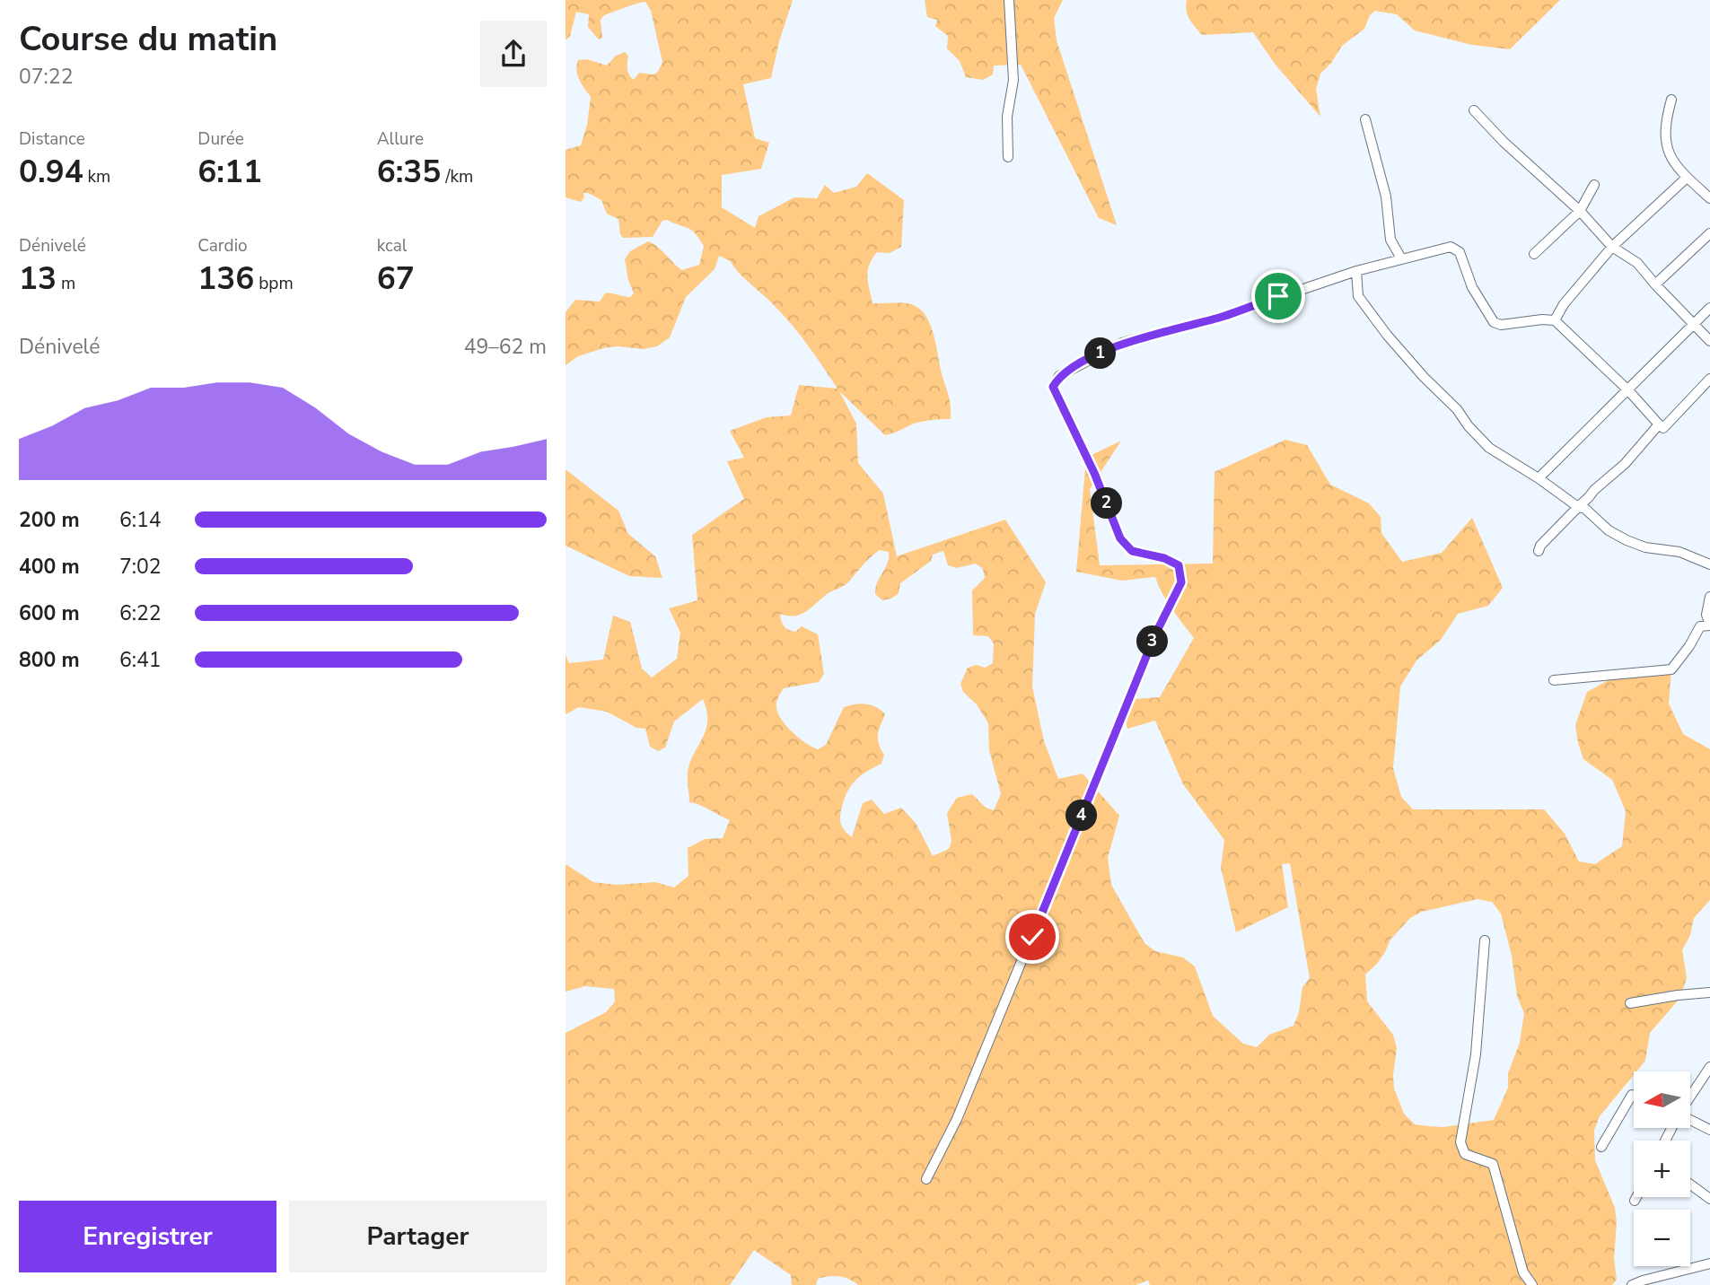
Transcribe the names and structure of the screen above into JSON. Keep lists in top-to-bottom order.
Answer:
{
  "north": "left",
  "page": {
    "heading": ["Course du matin", "07:22"],
    "stats": [
      ["Distance", "0.94 km"],
      ["Durée", "6:11"],
      ["Allure", "6:35 /km"],
      ["Dénivelé", "13 m"],
      ["Cardio", "136 bpm"],
      ["kcal", "67"]
    ],
    "chart": ["Dénivelé", "49–62 m"],
    "pins": [
      "1",
      "2",
      "3",
      "4"
    ],
    "list": [
      {
        "name": "200 m",
        "note": "6:14"
      },
      {
        "name": "400 m",
        "note": "7:02"
      },
      {
        "name": "600 m",
        "note": "6:22"
      },
      {
        "name": "800 m",
        "note": "6:41"
      }
    ],
    "map_buttons": ["+", "−"],
    "buttons": ["Enregistrer", "Partager"]
  }
}
